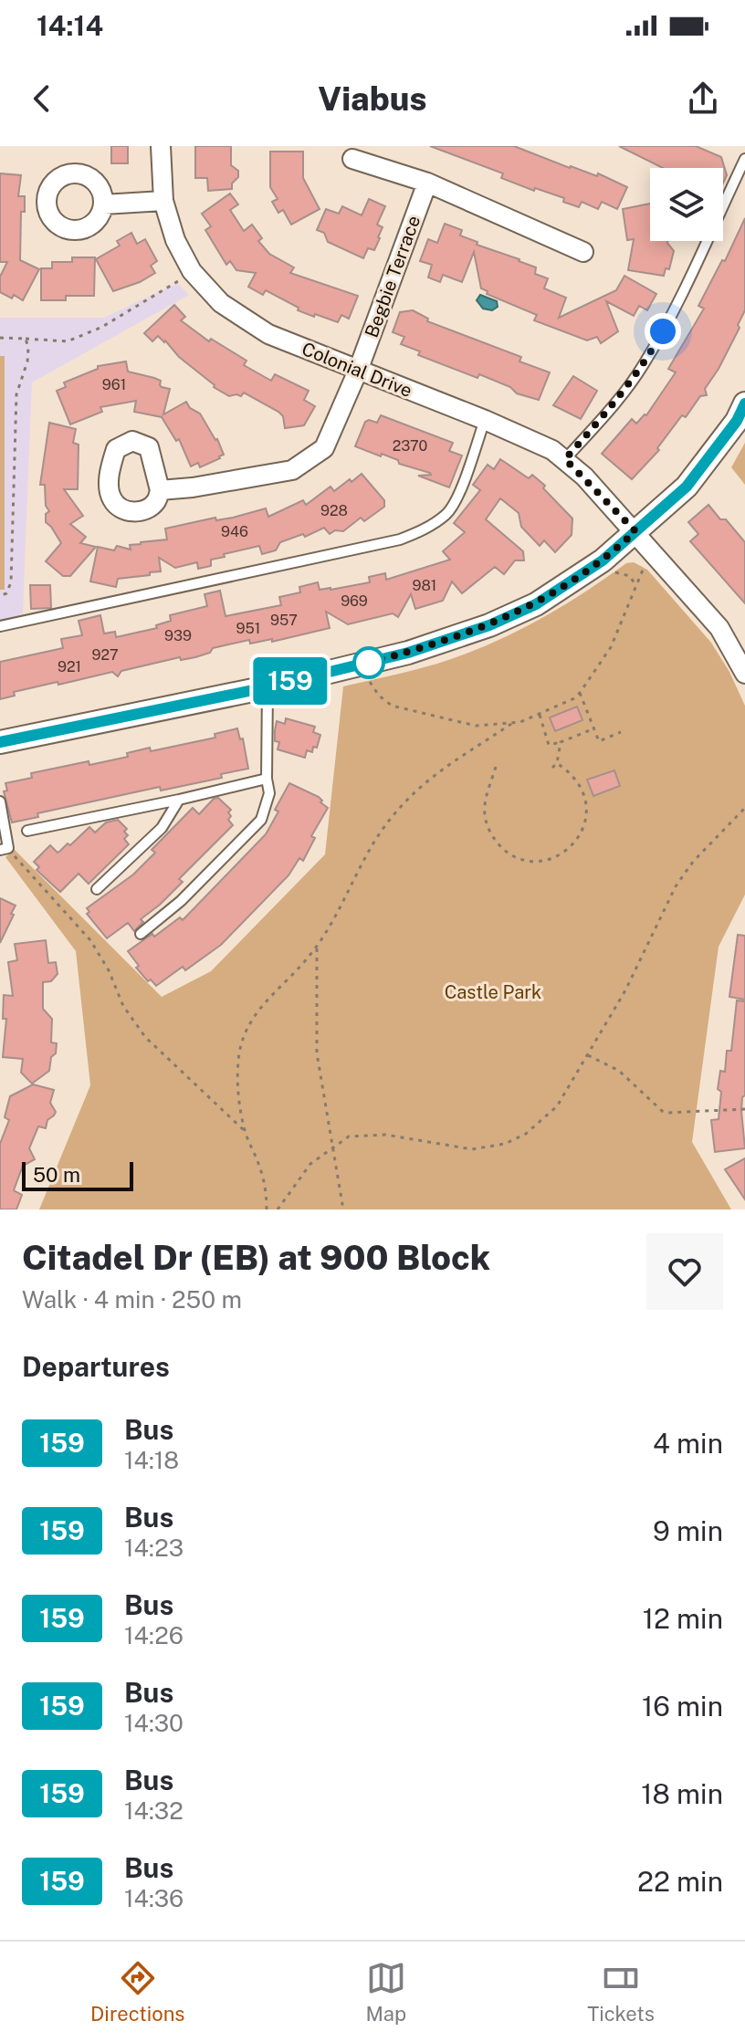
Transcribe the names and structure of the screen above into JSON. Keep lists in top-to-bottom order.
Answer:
{
  "streets": {
    "street": ["Begbie Terrace", "Colonial Drive"]
  },
  "crossings": [
    ["Begbie Terrace", "Colonial Drive"]
  ],
  "parks": ["Castle Park"],
  "lines": ["bus line 159"],
  "house_numbers": [
    "961",
    "2370",
    "928",
    "946",
    "981",
    "969",
    "957",
    "951",
    "939",
    "927",
    "921"
  ],
  "scale_bar": "50 m",
  "page": {
    "status": "14:14",
    "header": "Viabus",
    "on_map": "159",
    "scale": "50 m",
    "heading": [
      ["Citadel Dr (EB) at 900 Block", "Walk · 4 min · 250 m"],
      "Departures"
    ],
    "list": [
      {
        "mark": "159",
        "name": "Bus",
        "note": "14:18",
        "value": "4 min"
      },
      {
        "mark": "159",
        "name": "Bus",
        "note": "14:23",
        "value": "9 min"
      },
      {
        "mark": "159",
        "name": "Bus",
        "note": "14:26",
        "value": "12 min"
      },
      {
        "mark": "159",
        "name": "Bus",
        "note": "14:30",
        "value": "16 min"
      },
      {
        "mark": "159",
        "name": "Bus",
        "note": "14:32",
        "value": "18 min"
      },
      {
        "mark": "159",
        "name": "Bus",
        "note": "14:36",
        "value": "22 min"
      }
    ],
    "tabs": ["Directions", "Map", "Tickets"]
  }
}
